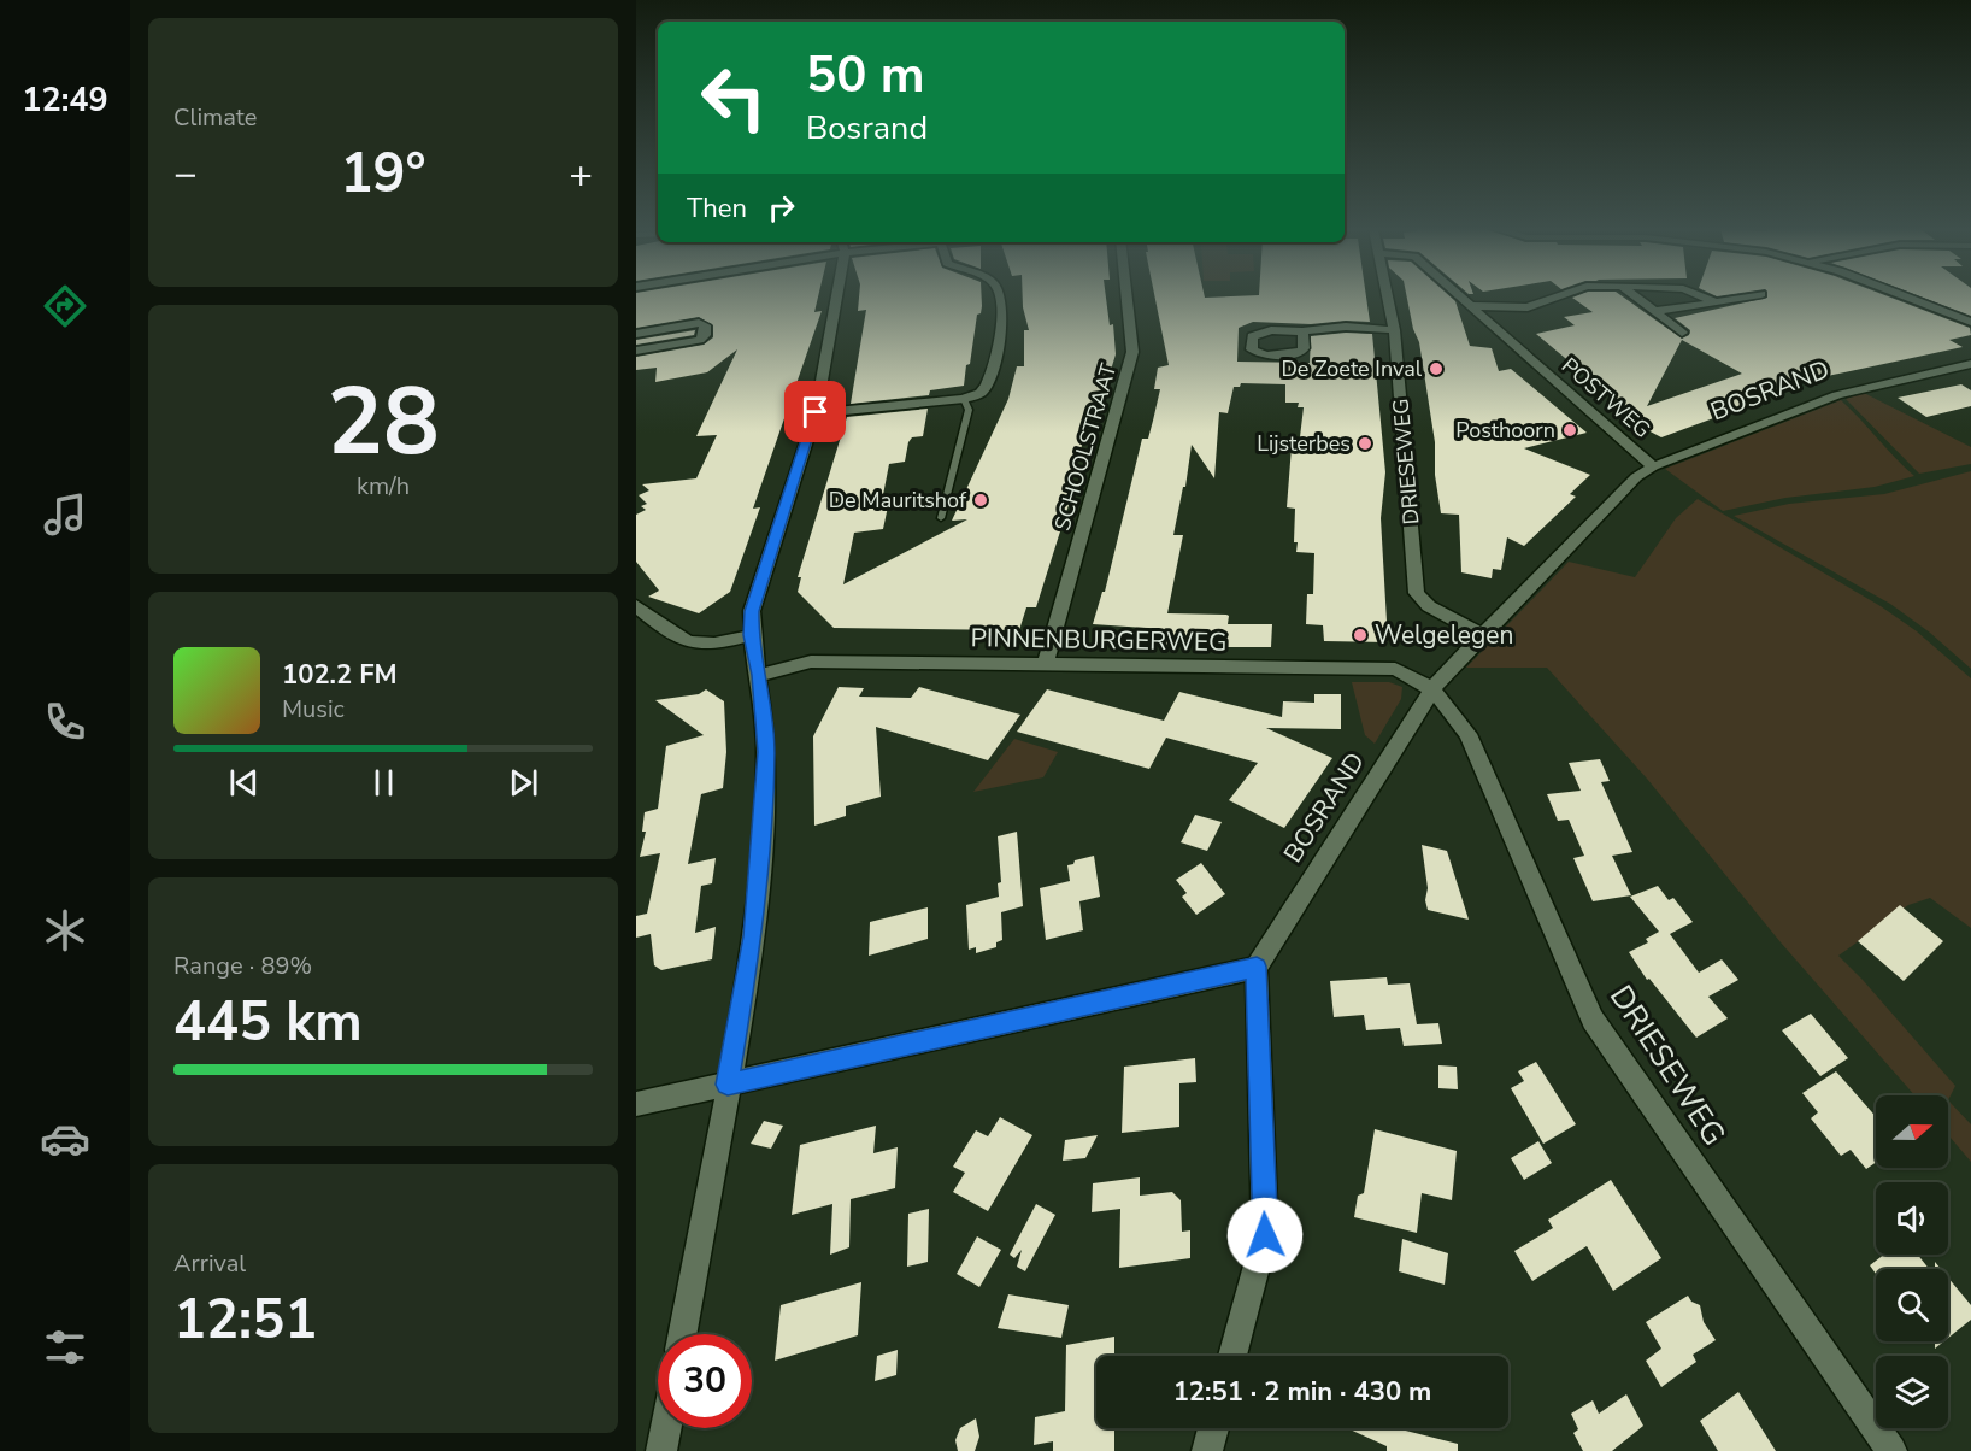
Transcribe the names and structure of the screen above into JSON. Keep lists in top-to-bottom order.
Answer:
{
  "streets": {
    "street": [
      "BOSRAND",
      "POSTWEG",
      "SCHOOLSTRAAT",
      "DRIESEWEG",
      "PINNENBURGERWEG"
    ]
  },
  "crossings": [
    ["BOSRAND", "POSTWEG"],
    ["BOSRAND", "DRIESEWEG"],
    ["BOSRAND", "PINNENBURGERWEG"],
    ["SCHOOLSTRAAT", "PINNENBURGERWEG"],
    ["DRIESEWEG", "PINNENBURGERWEG"]
  ],
  "places": [
    "De Zoete Inval",
    "Posthoorn",
    "Lijsterbes",
    "De Mauritshof",
    "Welgelegen"
  ],
  "north": "right",
  "page": {
    "tabs": "12:49",
    "tile": [
      "Climate",
      ["28", "km/h"],
      ["Range · 89%", "445 km"],
      ["Arrival", "12:51"]
    ],
    "turn": ["50 m", "Bosrand"],
    "heat": ["−", "19°", "+"],
    "then": "Then",
    "song": ["102.2 FM", "Music"],
    "limit": "30",
    "trip": "12:51 · 2 min · 430 m"
  }
}
